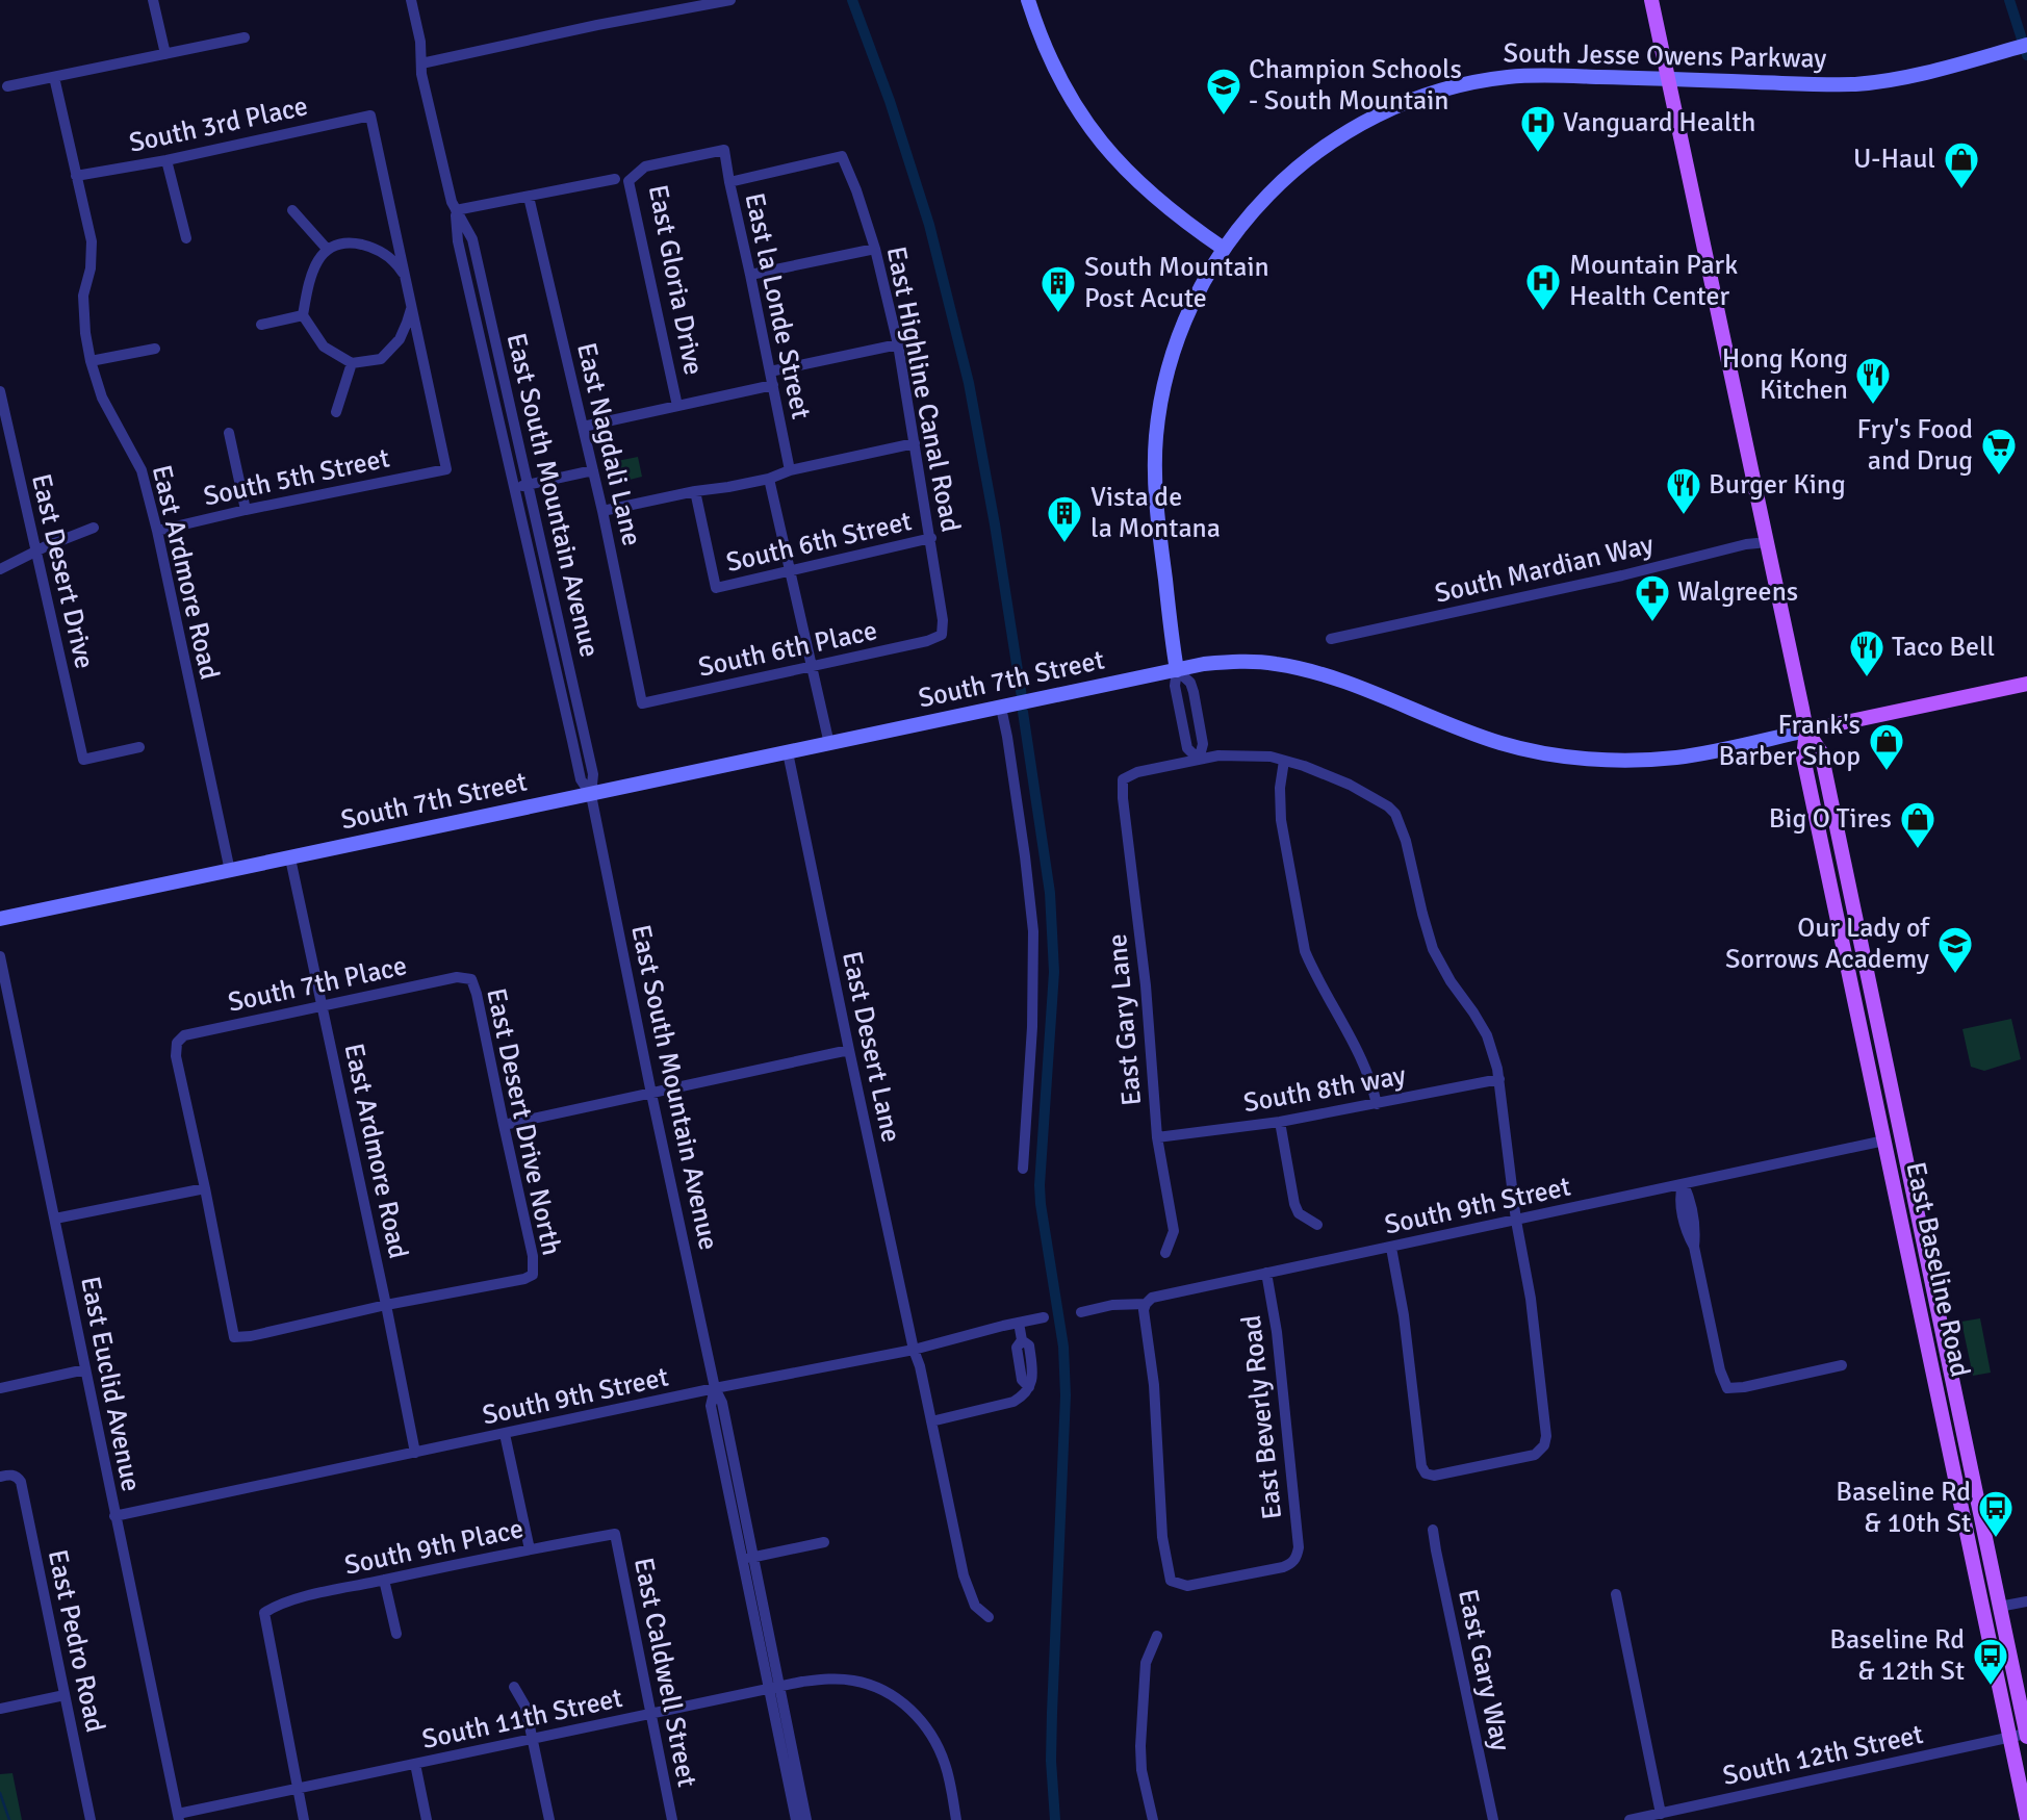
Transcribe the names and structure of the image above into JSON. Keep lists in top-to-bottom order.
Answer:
{
  "streets": {
    "main road": ["South Jesse Owens Parkway", "South 7th Street", "East Baseline Road"],
    "street": [
      "South 3rd Place",
      "East Gloria Drive",
      "East la Londe Street",
      "East Highline Canal Road",
      "East Nagdali Lane",
      "South 5th Street",
      "East South Mountain Avenue",
      "South 6th Street",
      "South Mardian Way",
      "East Desert Drive",
      "East Ardmore Road",
      "South 6th Place",
      "South 7th Place",
      "East Gary Lane",
      "East Desert Lane",
      "South 8th way",
      "East Desert Drive North",
      "South 9th Street",
      "East Euclid Avenue",
      "East Beverly Road",
      "South 9th Place",
      "East Pedro Road",
      "East Gary Way",
      "East Caldwell Street",
      "South 11th Street",
      "South 12th Street"
    ]
  },
  "crossings": [
    ["South Jesse Owens Parkway", "South 7th Street"],
    ["South Jesse Owens Parkway", "East Baseline Road"],
    ["South 3rd Place", "South 5th Street"],
    ["South 3rd Place", "East Ardmore Road"],
    ["East Gloria Drive", "East la Londe Street"],
    ["East la Londe Street", "East Highline Canal Road"],
    ["East Highline Canal Road", "South 6th Street"],
    ["East Highline Canal Road", "South 6th Place"],
    ["East Nagdali Lane", "South 6th Place"],
    ["South 5th Street", "East Ardmore Road"],
    ["East South Mountain Avenue", "South 7th Street"],
    ["East South Mountain Avenue", "South 9th Street"],
    ["East South Mountain Avenue", "South 11th Street"],
    ["South Mardian Way", "East Baseline Road"],
    ["East Ardmore Road", "South 7th Street"],
    ["East Ardmore Road", "South 7th Place"],
    ["East Ardmore Road", "East Desert Drive North"],
    ["East Ardmore Road", "South 9th Street"],
    ["South 7th Street", "East Desert Lane"],
    ["South 7th Street", "East Baseline Road"],
    ["South 7th Place", "East Desert Drive North"],
    ["East Gary Lane", "South 8th way"],
    ["East Desert Lane", "South 9th Street"],
    ["South 9th Street", "East Baseline Road"],
    ["South 9th Street", "East Euclid Avenue"],
    ["South 9th Street", "East Beverly Road"],
    ["East Baseline Road", "South 12th Street"],
    ["East Euclid Avenue", "South 11th Street"],
    ["South 9th Place", "East Caldwell Street"],
    ["South 9th Place", "South 11th Street"],
    ["East Caldwell Street", "South 11th Street"]
  ],
  "places": {
    "school or university": ["Champion Schools - South Mountain", "Our Lady of Sorrows Academy"],
    "hospital": ["Vanguard Health", "Mountain Park Health Center"],
    "shop": ["U-Haul", "Frank's Barber Shop", "Big O Tires"],
    "building": ["South Mountain Post Acute", "Vista de la Montana"],
    "restaurant": ["Hong Kong Kitchen", "Burger King", "Taco Bell"],
    "supermarket": ["Fry's Food and Drug"],
    "pharmacy": ["Walgreens"],
    "bus stop": ["Baseline Rd & 10th St", "Baseline Rd & 12th St"]
  }
}
